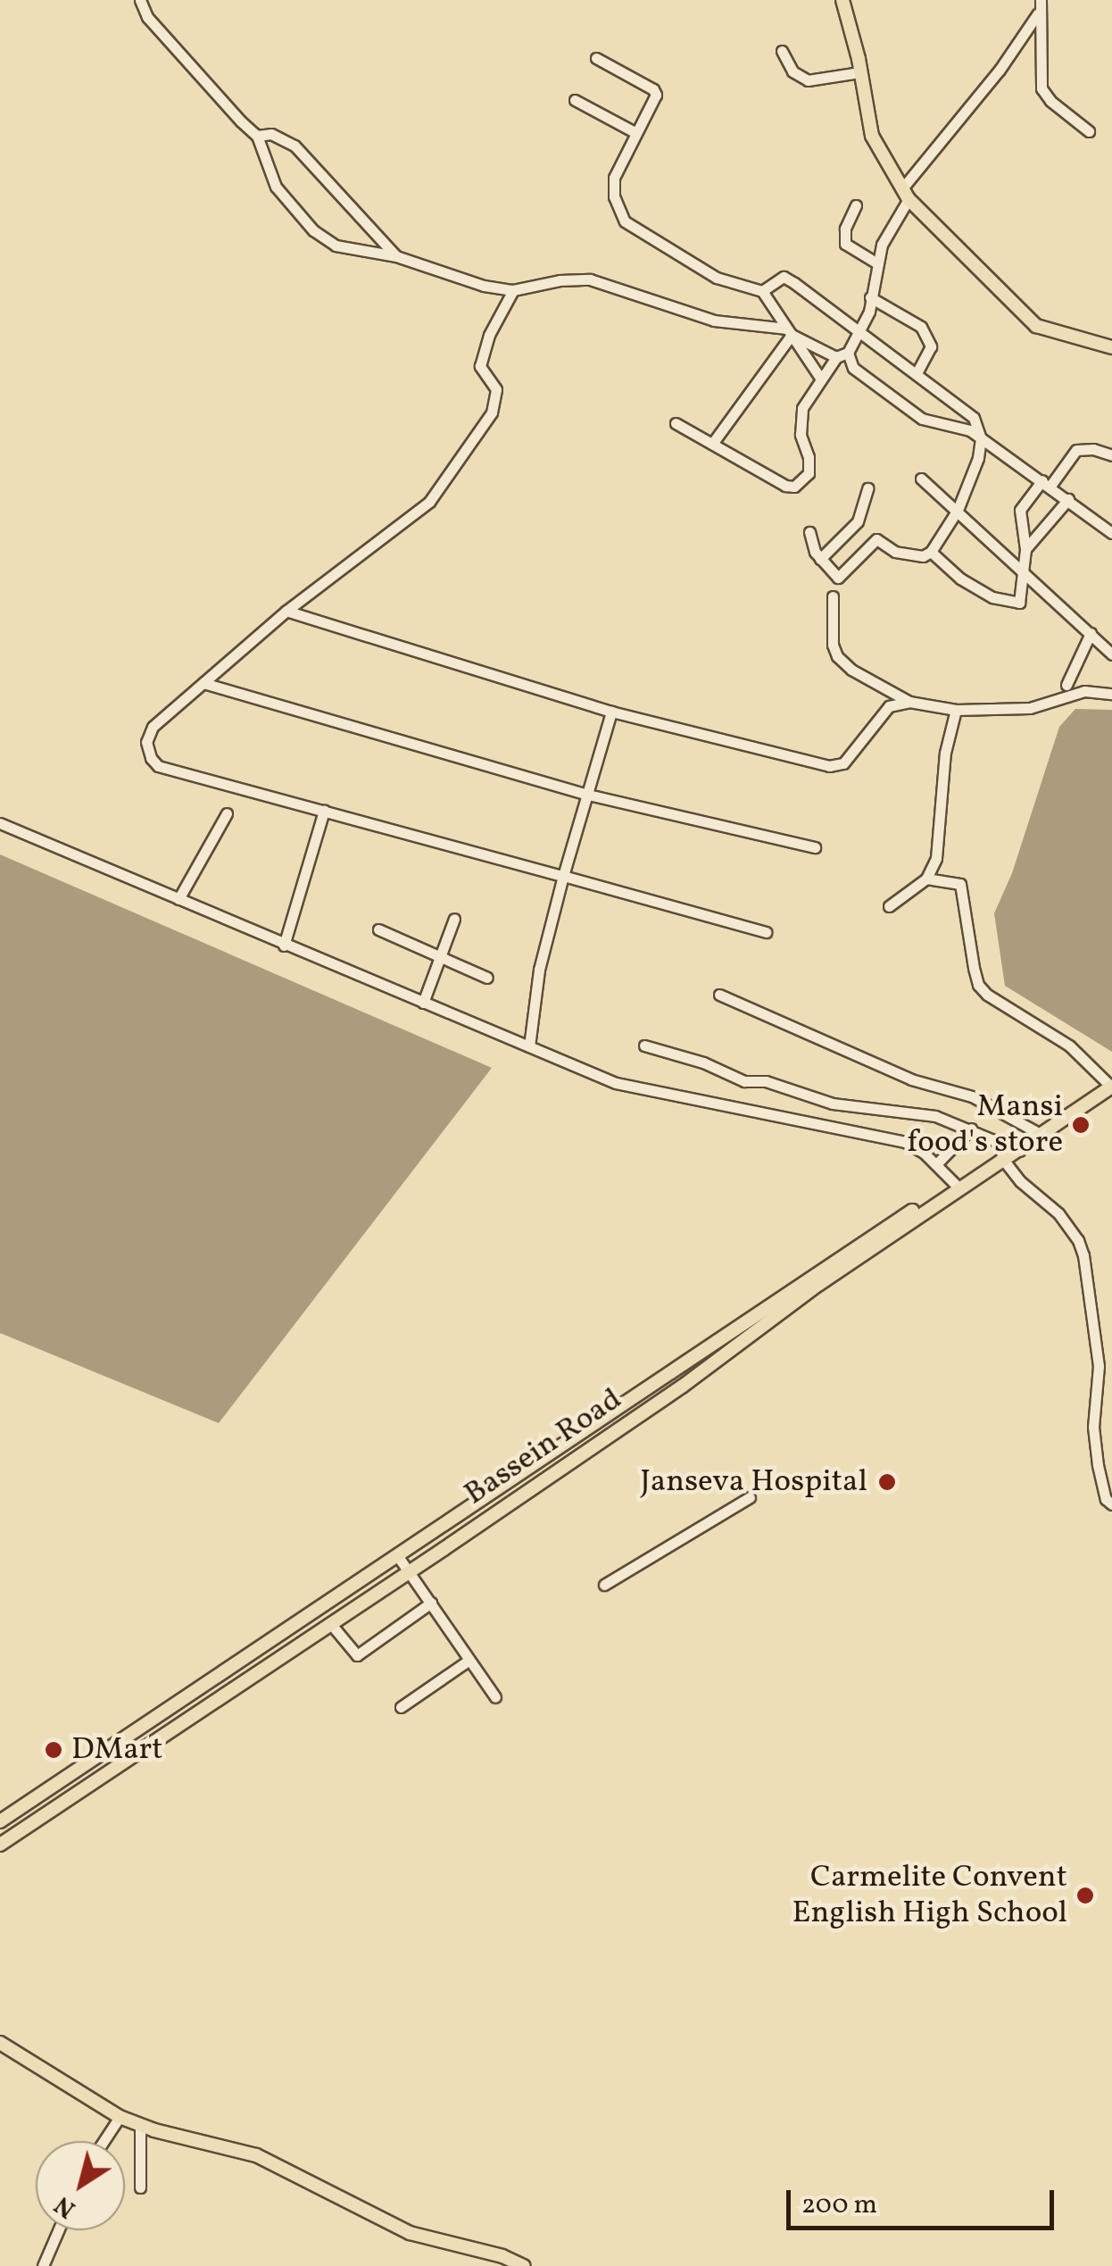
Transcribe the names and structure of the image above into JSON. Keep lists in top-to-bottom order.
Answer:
{
  "streets": {
    "main road": ["Bassein Road"]
  },
  "places": [
    "Mansi food's store",
    "Janseva Hospital",
    "DMart",
    "Carmelite Convent English High School"
  ],
  "scale_bar": "200 m",
  "north": "bottom left"
}
